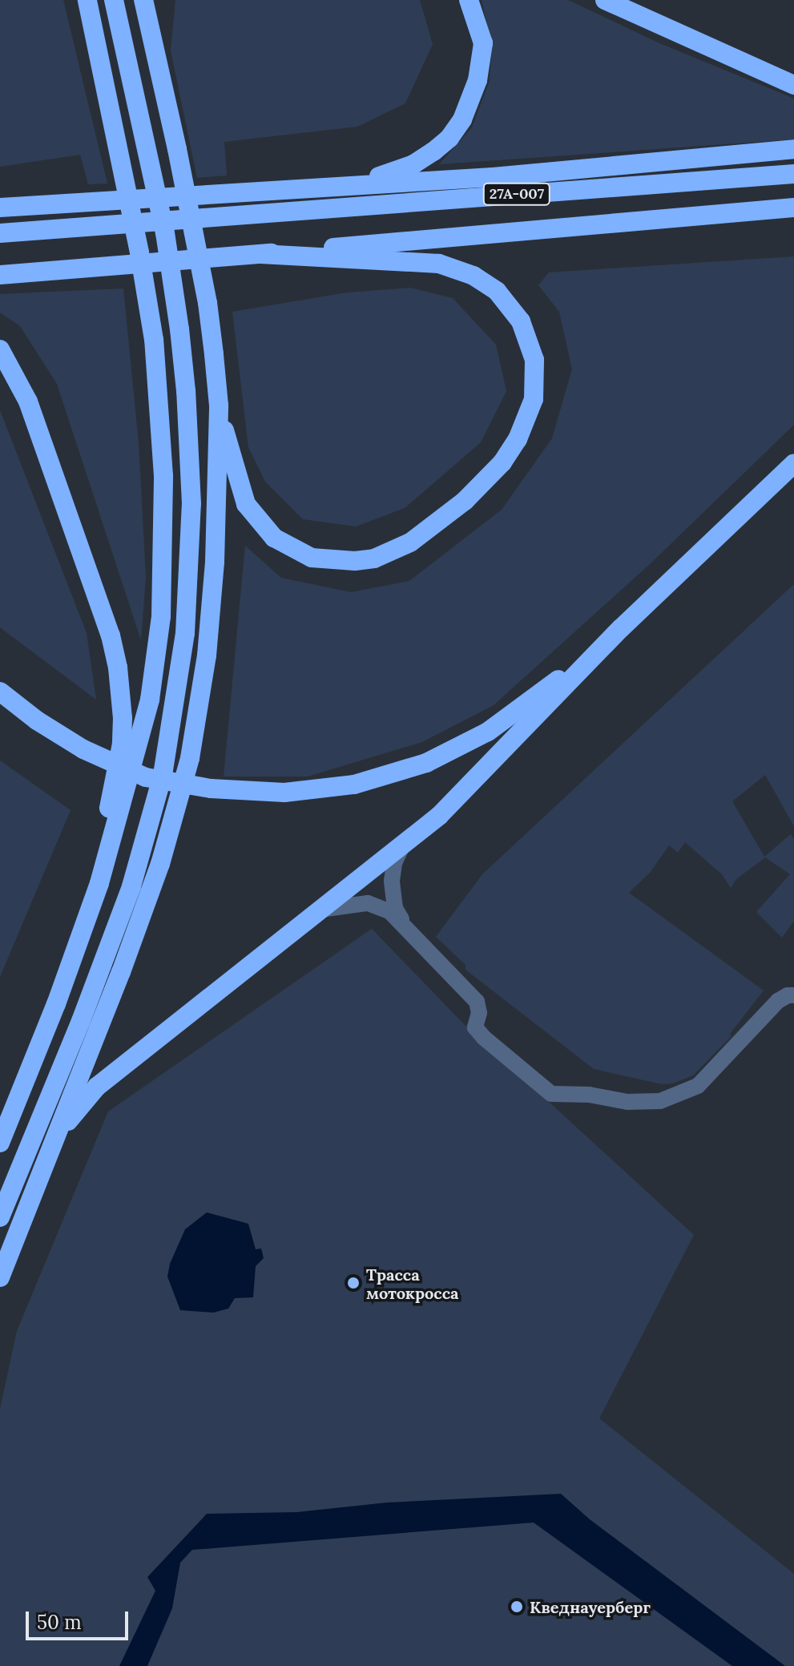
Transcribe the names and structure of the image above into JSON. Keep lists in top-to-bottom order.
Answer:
{
  "streets": {
    "highway": ["27А-007"]
  },
  "places": ["Трасса мотокросса", "Кведнауерберг"],
  "scale_bar": "50 m"
}
